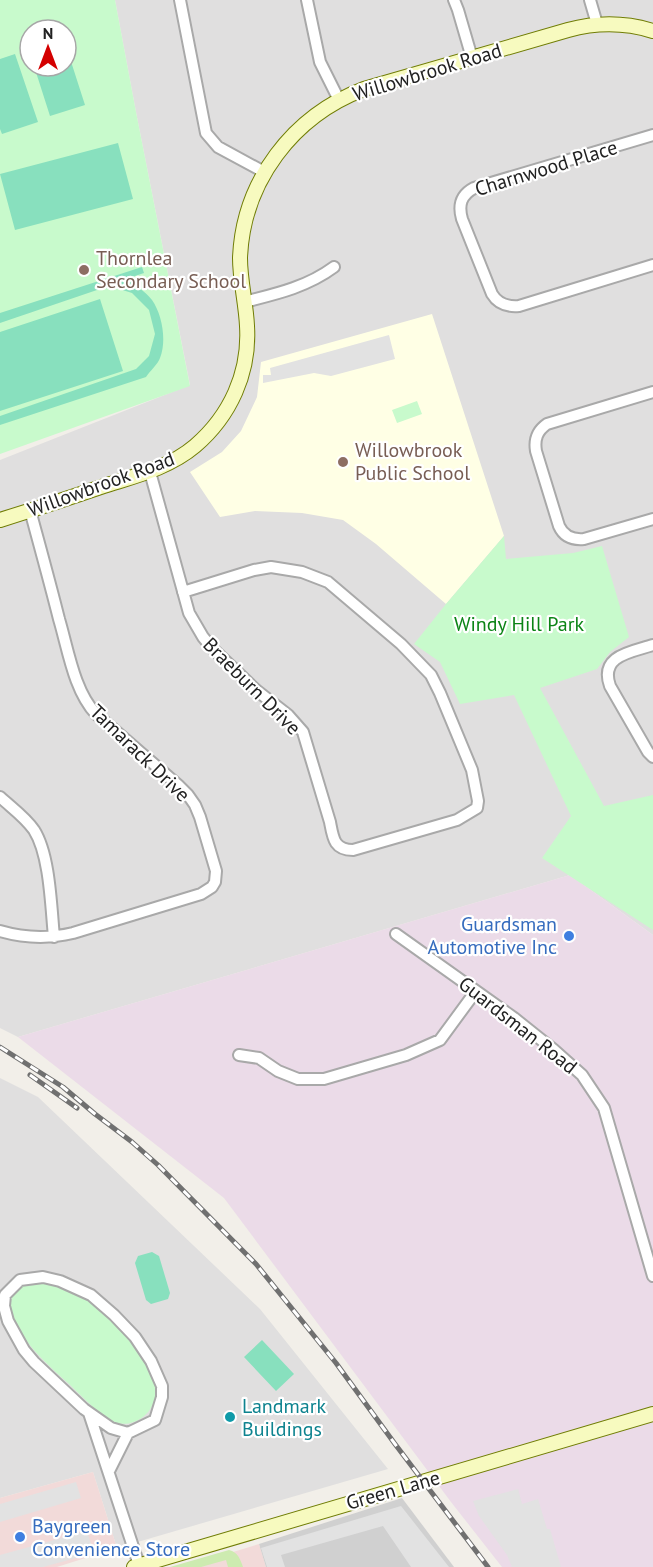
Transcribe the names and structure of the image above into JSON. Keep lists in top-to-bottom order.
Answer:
{
  "streets": {
    "street": [
      "Willowbrook Road",
      "Charnwood Place",
      "Braeburn Drive",
      "Tamarack Drive",
      "Guardsman Road",
      "Green Lane"
    ]
  },
  "crossings": [
    ["Willowbrook Road", "Braeburn Drive"],
    ["Willowbrook Road", "Tamarack Drive"]
  ],
  "parks": ["Windy Hill Park"],
  "places": [
    "Thornlea Secondary School",
    "Willowbrook Public School",
    "Guardsman Automotive Inc",
    "Landmark Buildings",
    "Baygreen Convenience Store"
  ],
  "north": "top"
}
